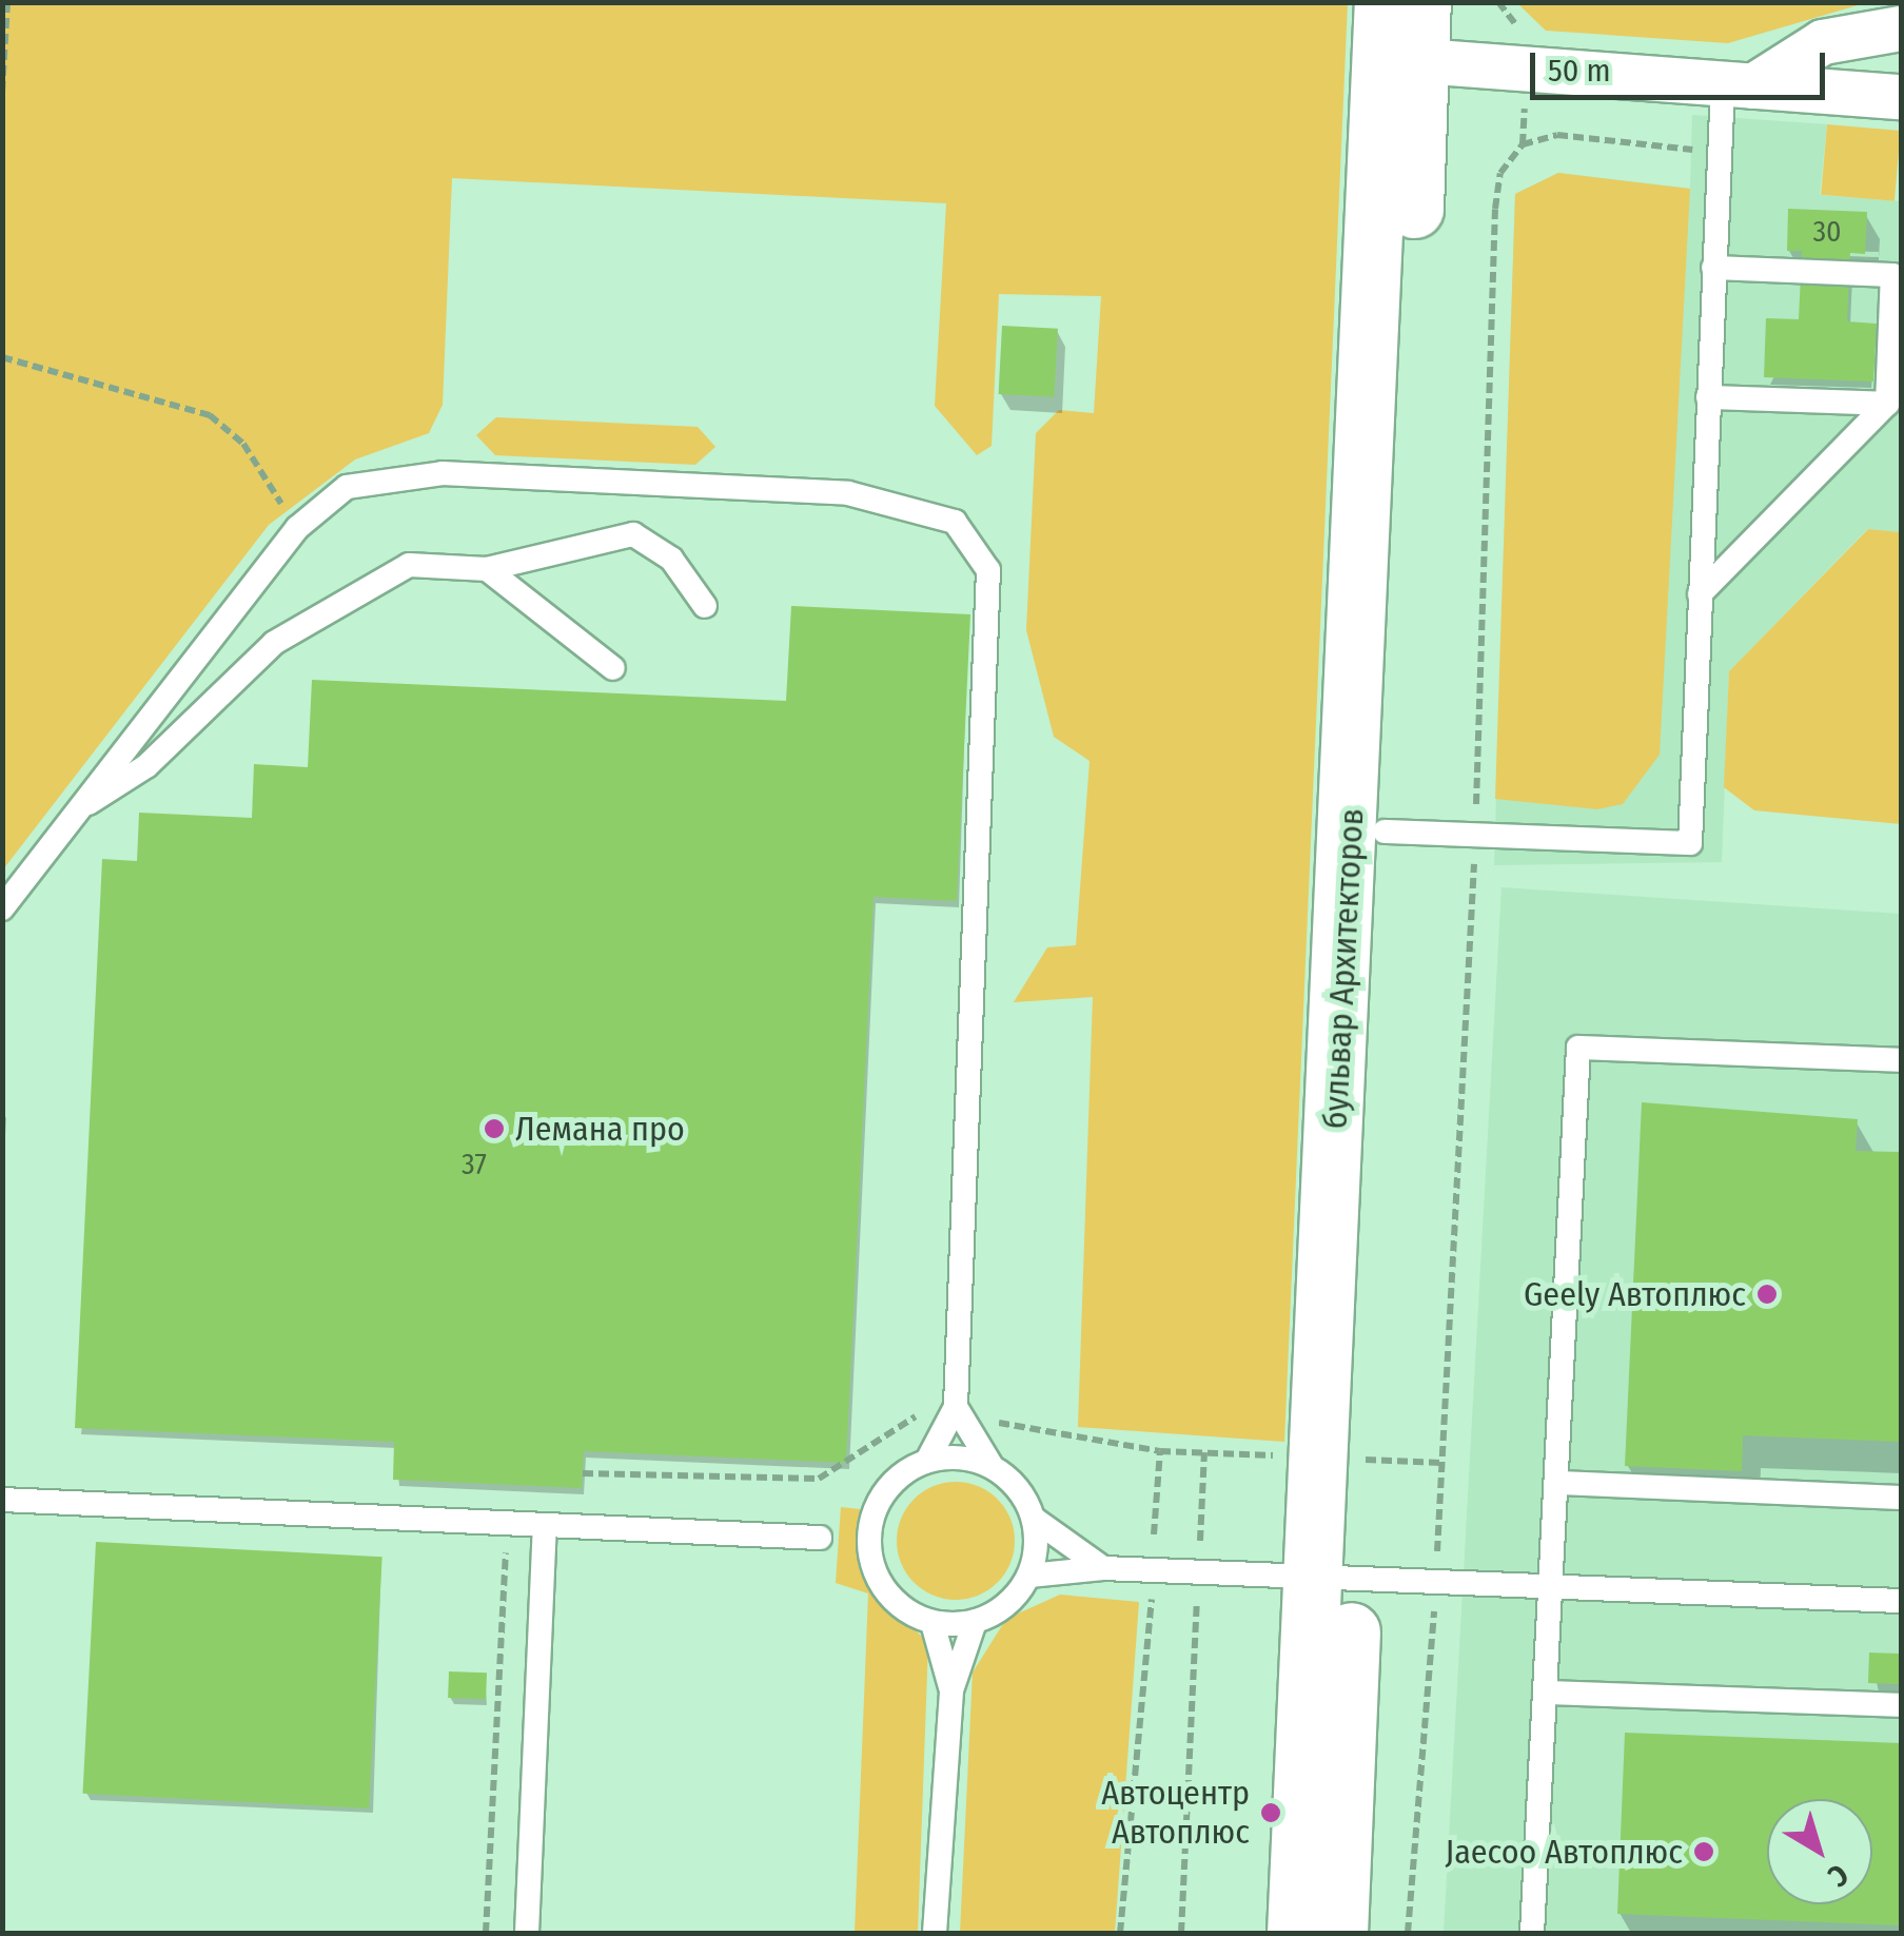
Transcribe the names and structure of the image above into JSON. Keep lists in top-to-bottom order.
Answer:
{
  "streets": {
    "main road": ["бульвар Архитекторов"]
  },
  "places": [
    "Лемана про",
    "Geely Автоплюс",
    "Автоцентр Автоплюс",
    "Jaecoo Автоплюс"
  ],
  "house_numbers": ["30", "37"],
  "scale_bar": "50 m",
  "north": "bottom right"
}
